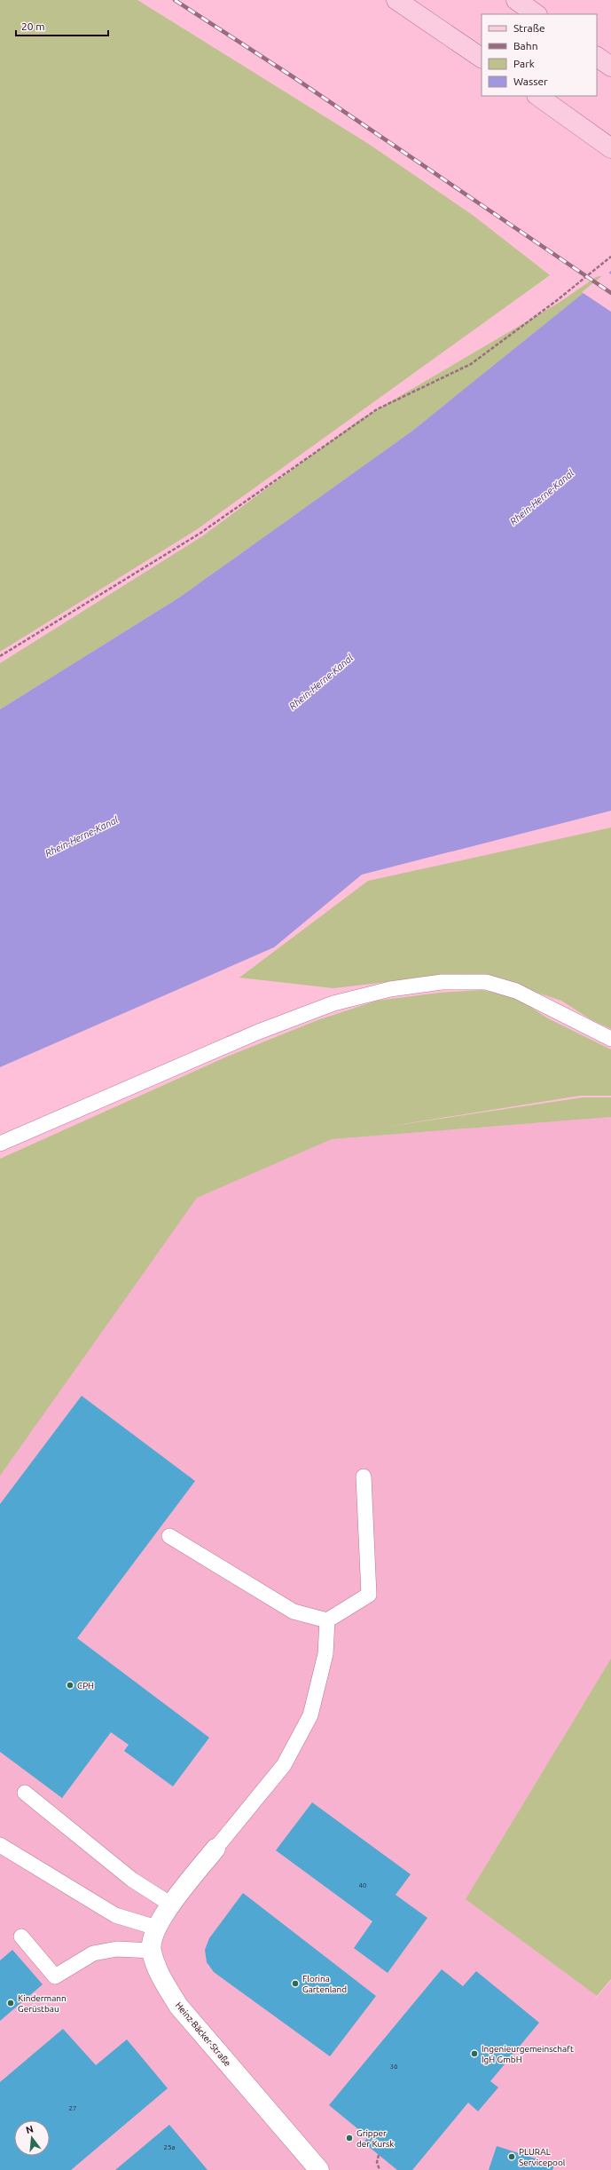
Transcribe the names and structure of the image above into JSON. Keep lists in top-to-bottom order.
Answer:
{
  "streets": {
    "street": ["Heinz-Bäcker-Straße"]
  },
  "water": ["Rhein-Herne-Kanal"],
  "places": [
    "CPH",
    "Florina Gartenland",
    "Kindermann Gerüstbau",
    "Ingenieurgemeinschaft IgH GmbH",
    "Gripper der Kursk",
    "PLURAL Servicepool"
  ],
  "house_numbers": [
    "40",
    "36",
    "27",
    "25a"
  ],
  "legend": [
    "Straße",
    "Bahn",
    "Park",
    "Wasser"
  ],
  "scale_bar": "20 m",
  "north": "top"
}
